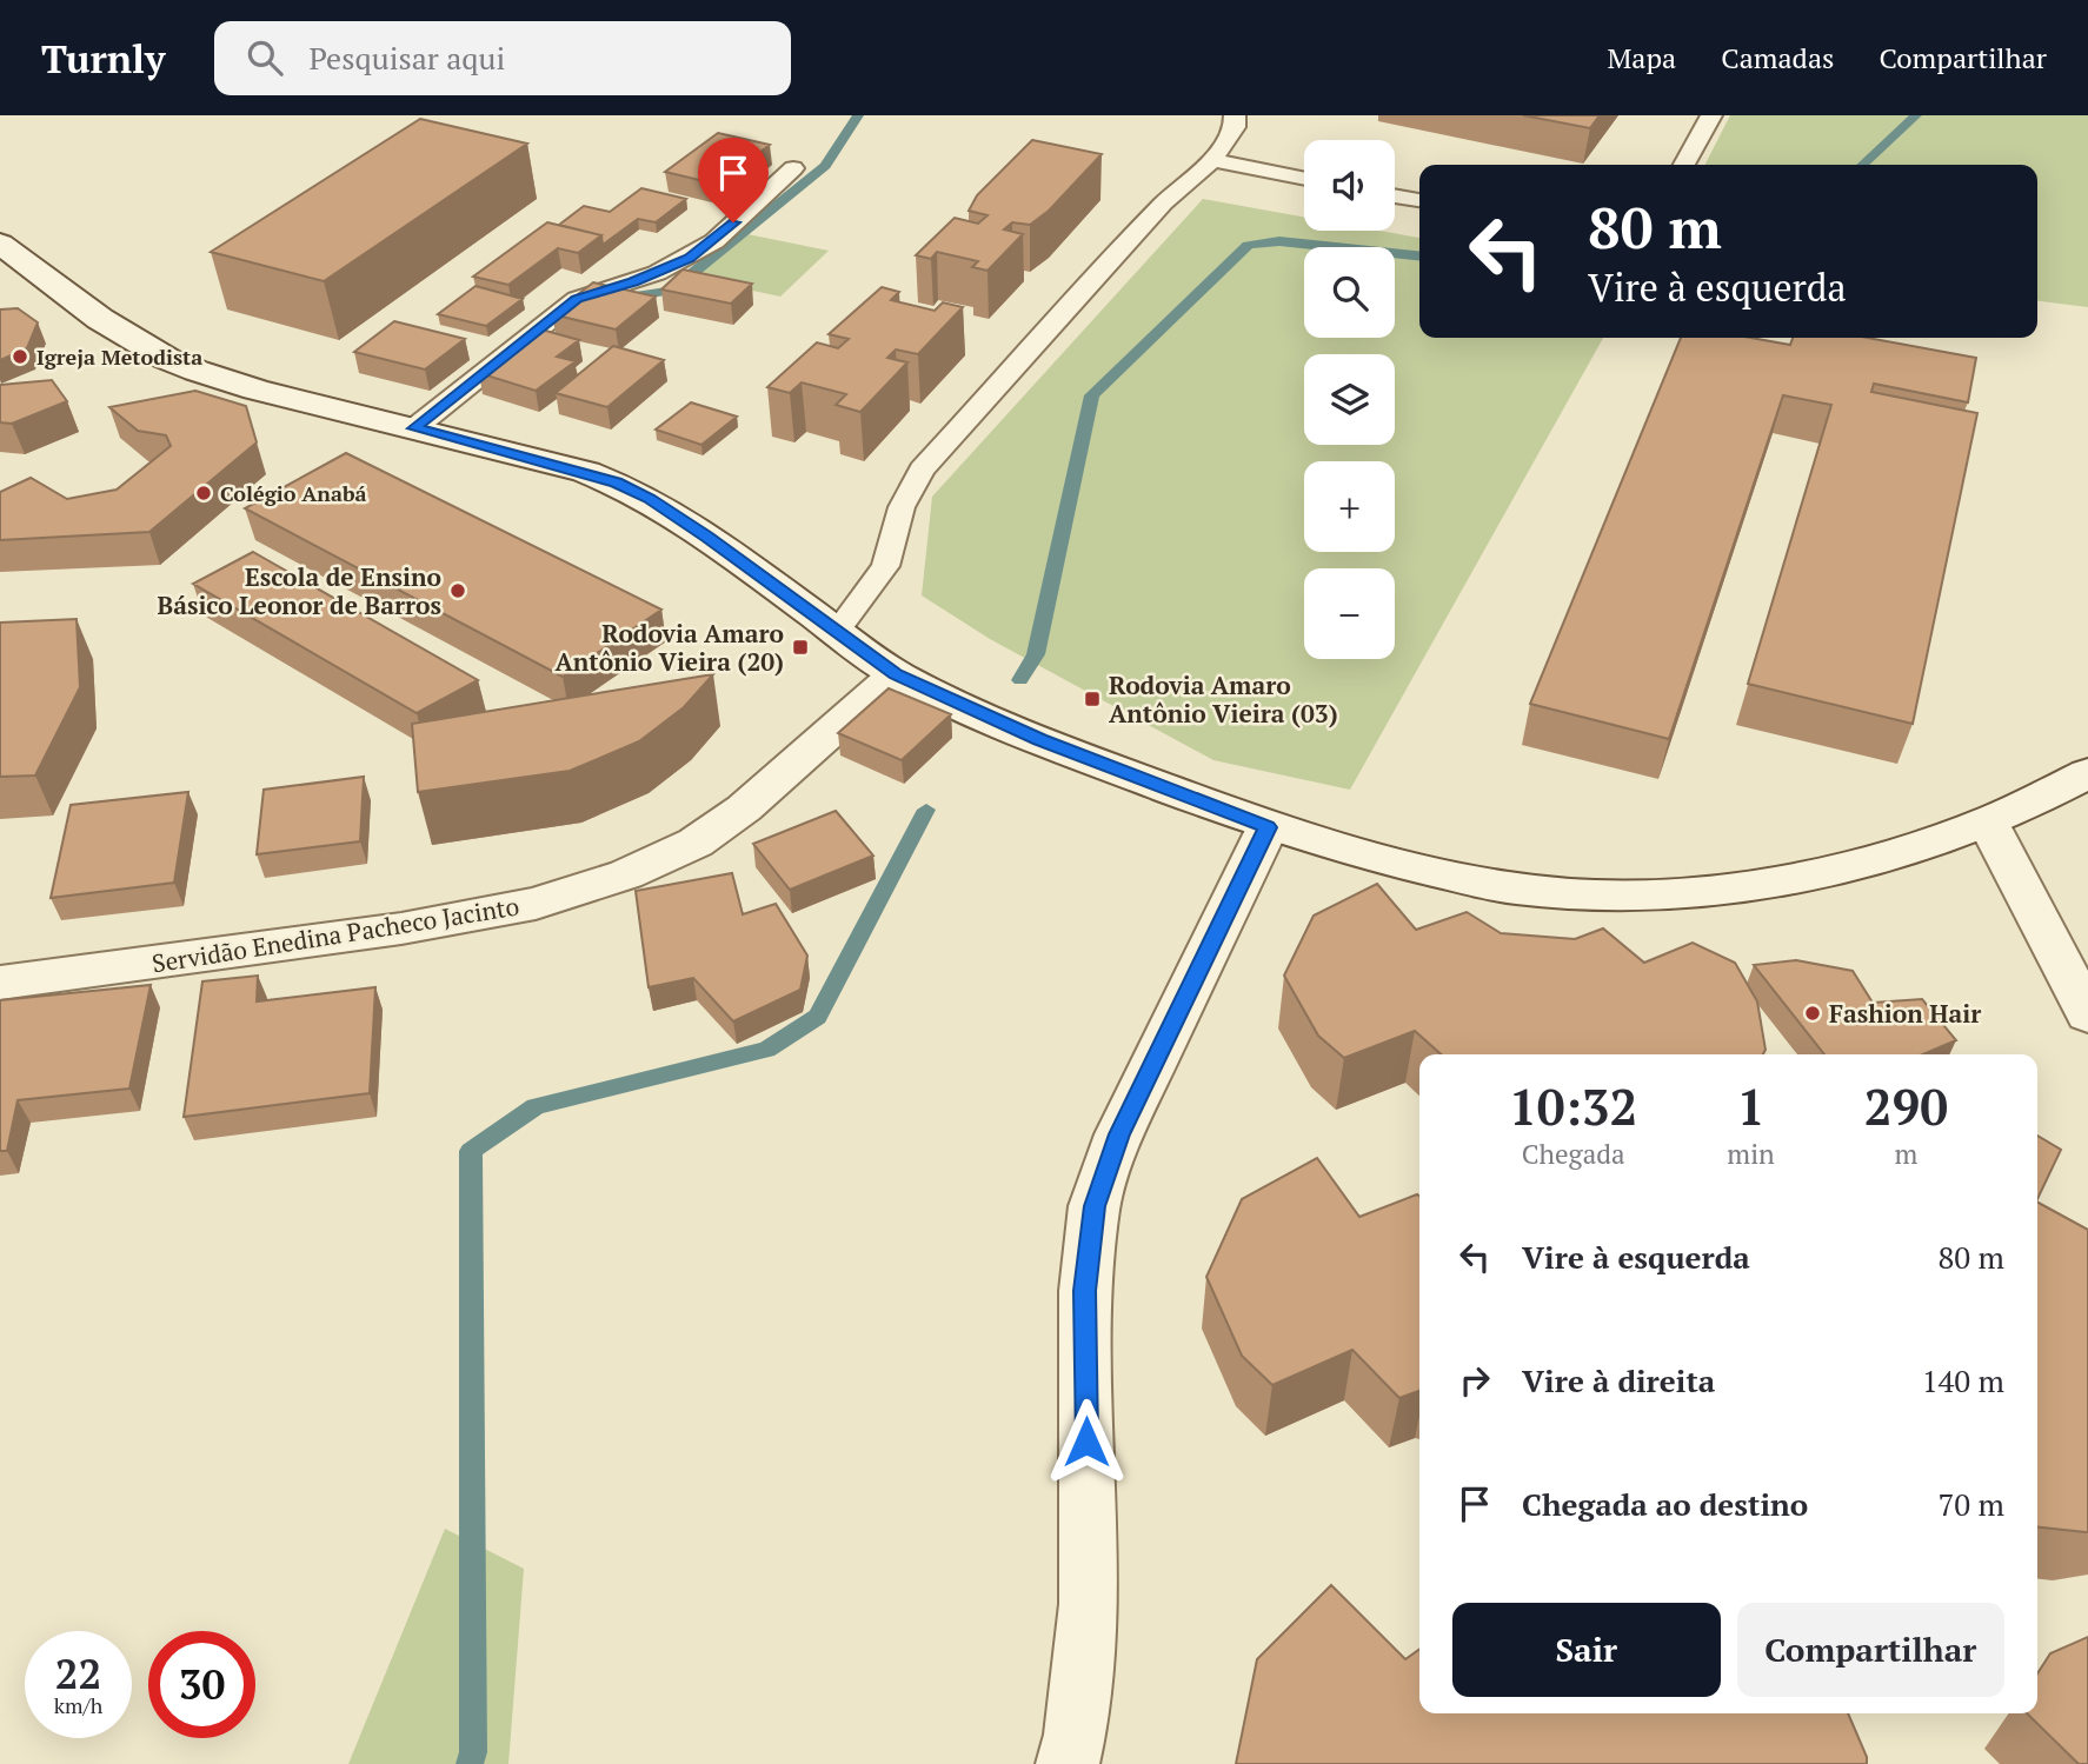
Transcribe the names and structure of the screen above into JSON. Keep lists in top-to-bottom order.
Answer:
{
  "streets": {
    "street": ["Servidão Enedina Pacheco Jacinto"]
  },
  "places": {
    "other": [
      "Igreja Metodista",
      "Colégio Anabá",
      "Escola de Ensino Básico Leonor de Barros",
      "Fashion Hair"
    ],
    "transit": ["Rodovia Amaro Antônio Vieira (20)", "Rodovia Amaro Antônio Vieira (03)"]
  },
  "page": {
    "header": "Turnly",
    "search": "Pesquisar aqui",
    "nav": ["Mapa", "Camadas", "Compartilhar"],
    "map_buttons": ["+", "−"],
    "turn": ["80 m", "Vire à esquerda"],
    "eta": [
      "10:32",
      "Chegada",
      "1",
      "min",
      "290",
      "m"
    ],
    "list": [
      {
        "name": "Vire à esquerda",
        "value": "80 m"
      },
      {
        "name": "Vire à direita",
        "value": "140 m"
      },
      {
        "name": "Chegada ao destino",
        "value": "70 m"
      }
    ],
    "buttons": ["Sair", "Compartilhar"],
    "speed": "22 km/h",
    "limit": "30"
  }
}
